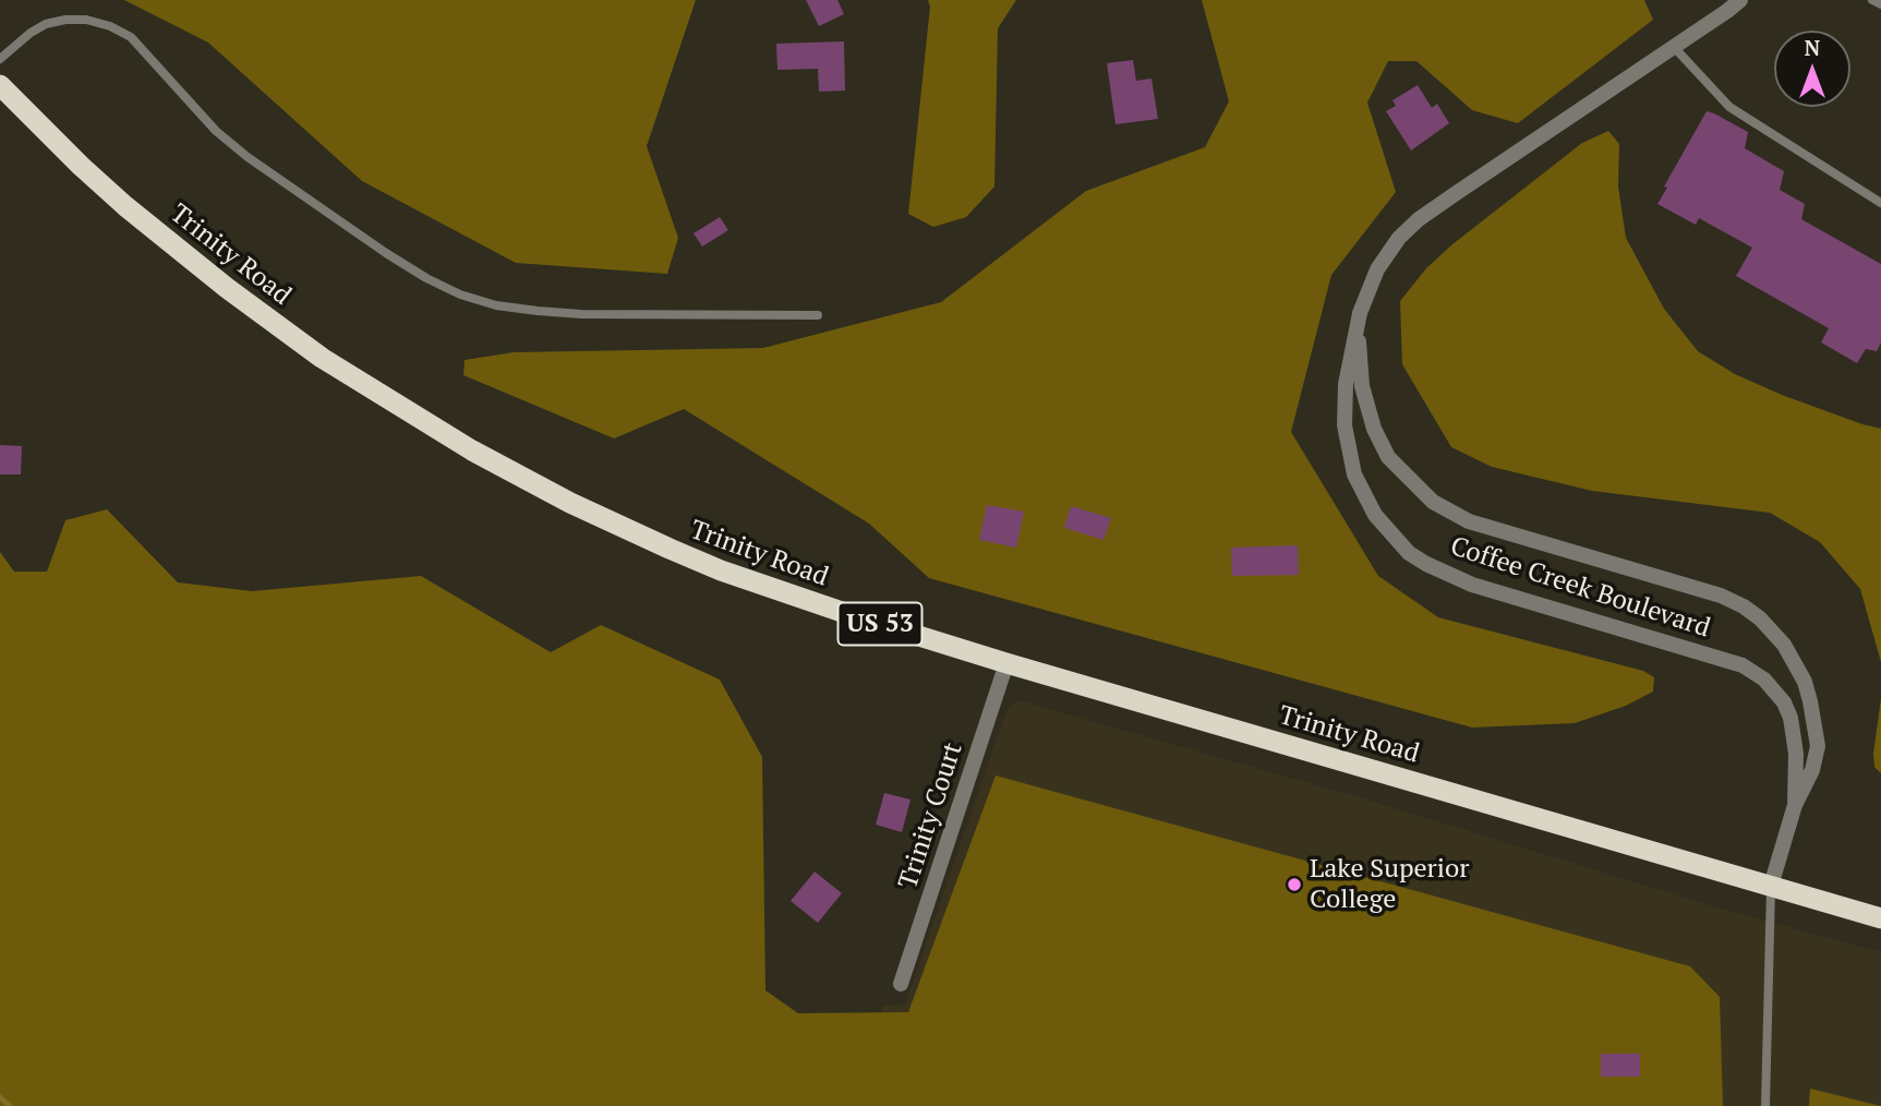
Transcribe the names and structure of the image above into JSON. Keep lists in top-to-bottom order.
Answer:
{
  "streets": {
    "highway": ["Trinity Road", "US 53"],
    "street": ["Coffee Creek Boulevard", "Trinity Court"]
  },
  "crossings": [
    ["Trinity Road", "Coffee Creek Boulevard"],
    ["Trinity Road", "Trinity Court"]
  ],
  "places": ["Lake Superior College"],
  "north": "top"
}
